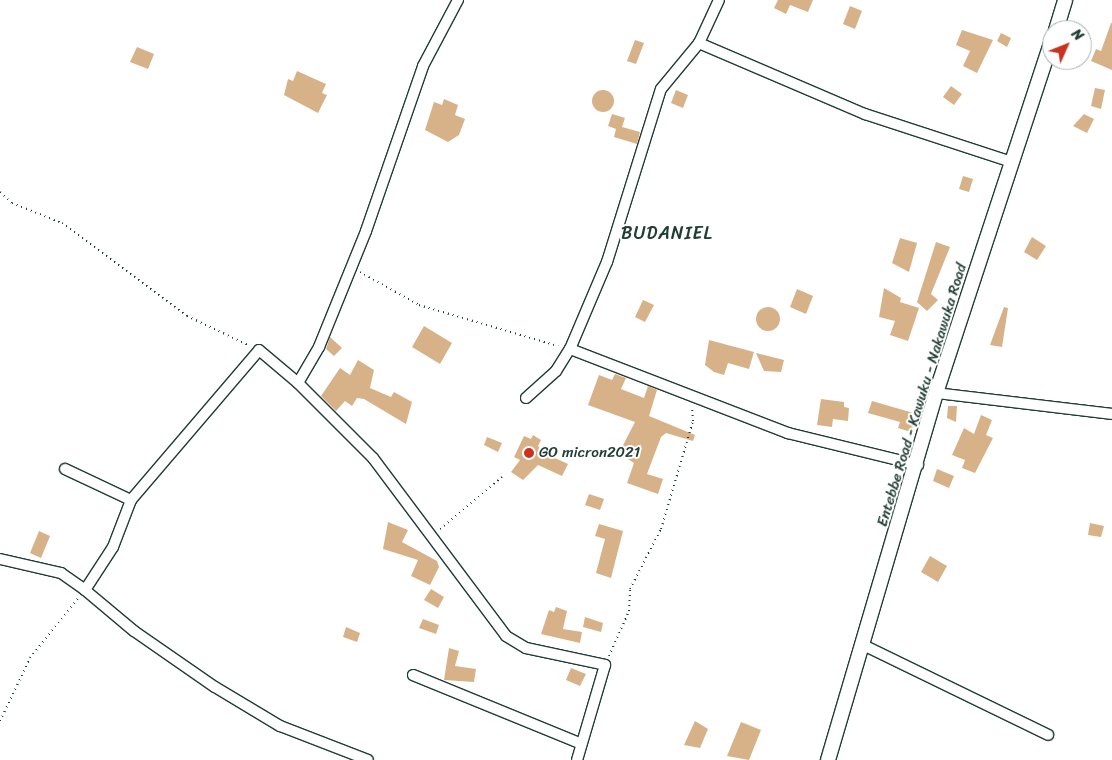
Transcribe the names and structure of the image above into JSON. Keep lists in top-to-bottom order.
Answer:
{
  "streets": {
    "main road": ["Entebbe Road - Kawuku - Nakawuka Road"]
  },
  "districts": ["BUDANIEL"],
  "places": ["GO micron2021"],
  "north": "top right"
}
